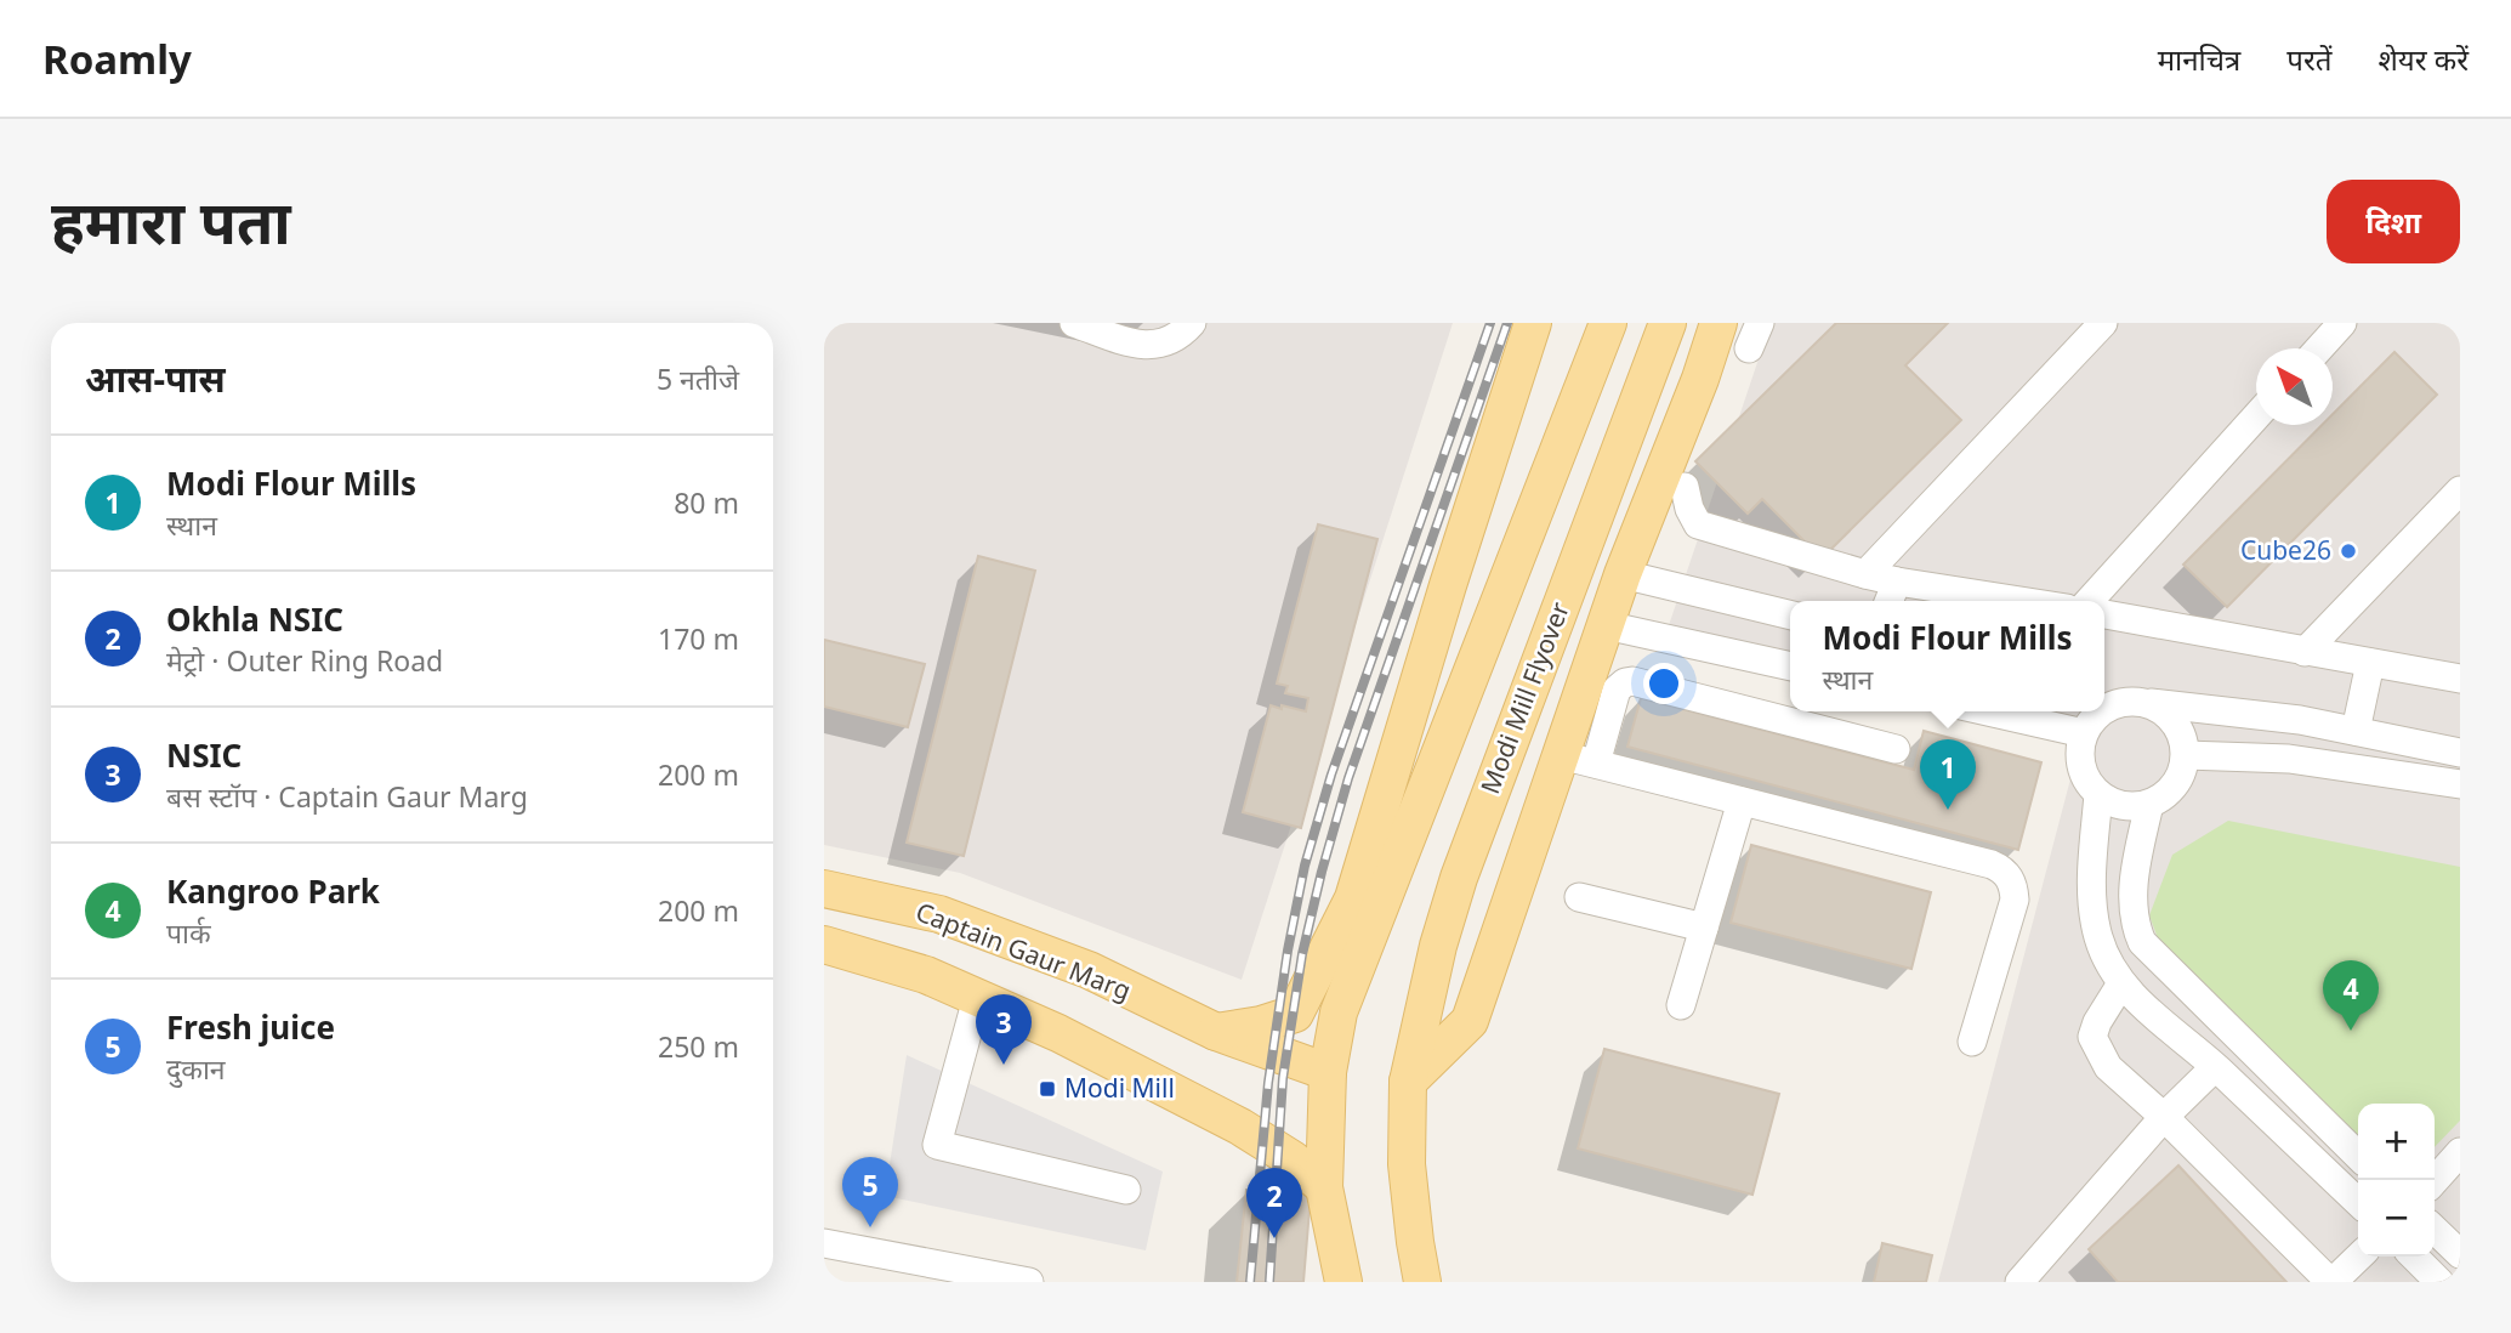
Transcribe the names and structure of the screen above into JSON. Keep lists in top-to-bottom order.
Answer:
{
  "streets": {
    "main road": ["Modi Mill Flyover", "Captain Gaur Marg"]
  },
  "places": {
    "other": ["Cube26"],
    "transit": ["Modi Mill"]
  },
  "north": "top left",
  "page": {
    "header": "Roamly",
    "nav": ["मानचित्र", "परतें", "शेयर करें"],
    "buttons": "दिशा",
    "title": "हमारा पता",
    "heading": ["आस-पास", "5 नतीजे"],
    "list": [
      {
        "mark": "1",
        "name": "Modi Flour Mills",
        "note": "स्थान",
        "value": "80 m"
      },
      {
        "mark": "2",
        "name": "Okhla NSIC",
        "note": "मेट्रो · Outer Ring Road",
        "value": "170 m"
      },
      {
        "mark": "3",
        "name": "NSIC",
        "note": "बस स्टॉप · Captain Gaur Marg",
        "value": "200 m"
      },
      {
        "mark": "4",
        "name": "Kangroo Park",
        "note": "पार्क",
        "value": "200 m"
      },
      {
        "mark": "5",
        "name": "Fresh juice",
        "note": "दुकान",
        "value": "250 m"
      }
    ],
    "popup": ["Modi Flour Mills", "स्थान"],
    "pins": [
      "1",
      "4",
      "3",
      "5",
      "2"
    ],
    "map_buttons": ["+", "−"]
  }
}
